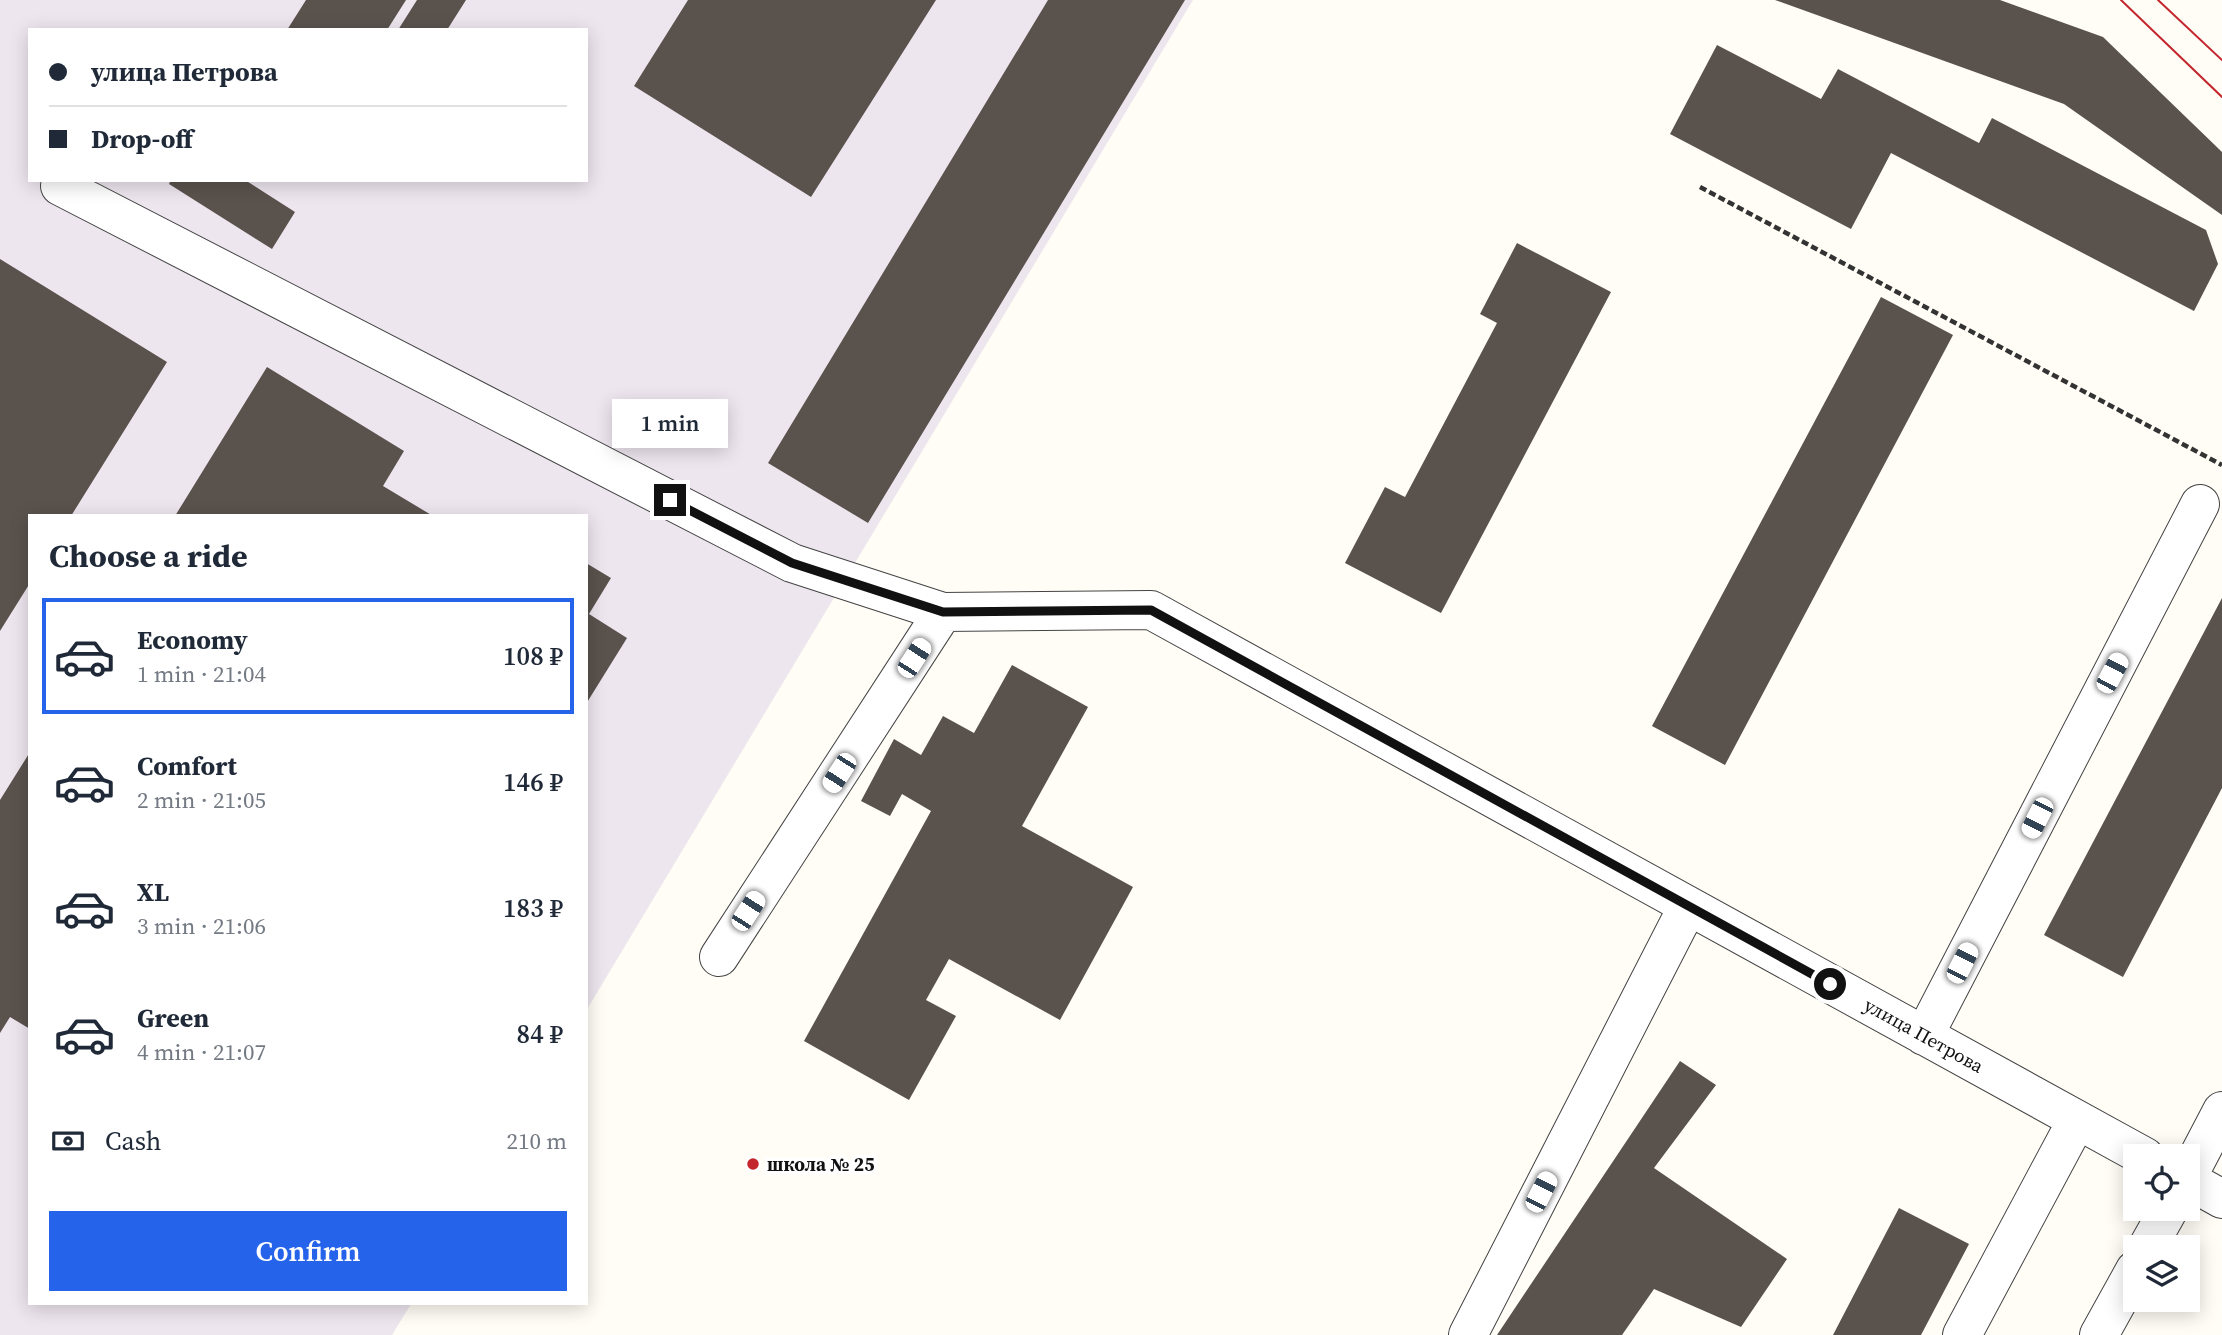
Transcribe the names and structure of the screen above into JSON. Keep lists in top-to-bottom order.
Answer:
{
  "streets": {
    "street": ["улица Петрова"]
  },
  "places": ["школа № 25"],
  "page": {
    "banner": ["улица Петрова", "Drop-off"],
    "bubble": "1 min",
    "heading": "Choose a ride",
    "list": [
      {
        "name": "Economy",
        "note": "1 min · 21:04",
        "value": "108 ₽"
      },
      {
        "name": "Comfort",
        "note": "2 min · 21:05",
        "value": "146 ₽"
      },
      {
        "name": "XL",
        "note": "3 min · 21:06",
        "value": "183 ₽"
      },
      {
        "name": "Green",
        "note": "4 min · 21:07",
        "value": "84 ₽"
      }
    ],
    "pay": ["Cash", "210 m"],
    "buttons": "Confirm"
  }
}
